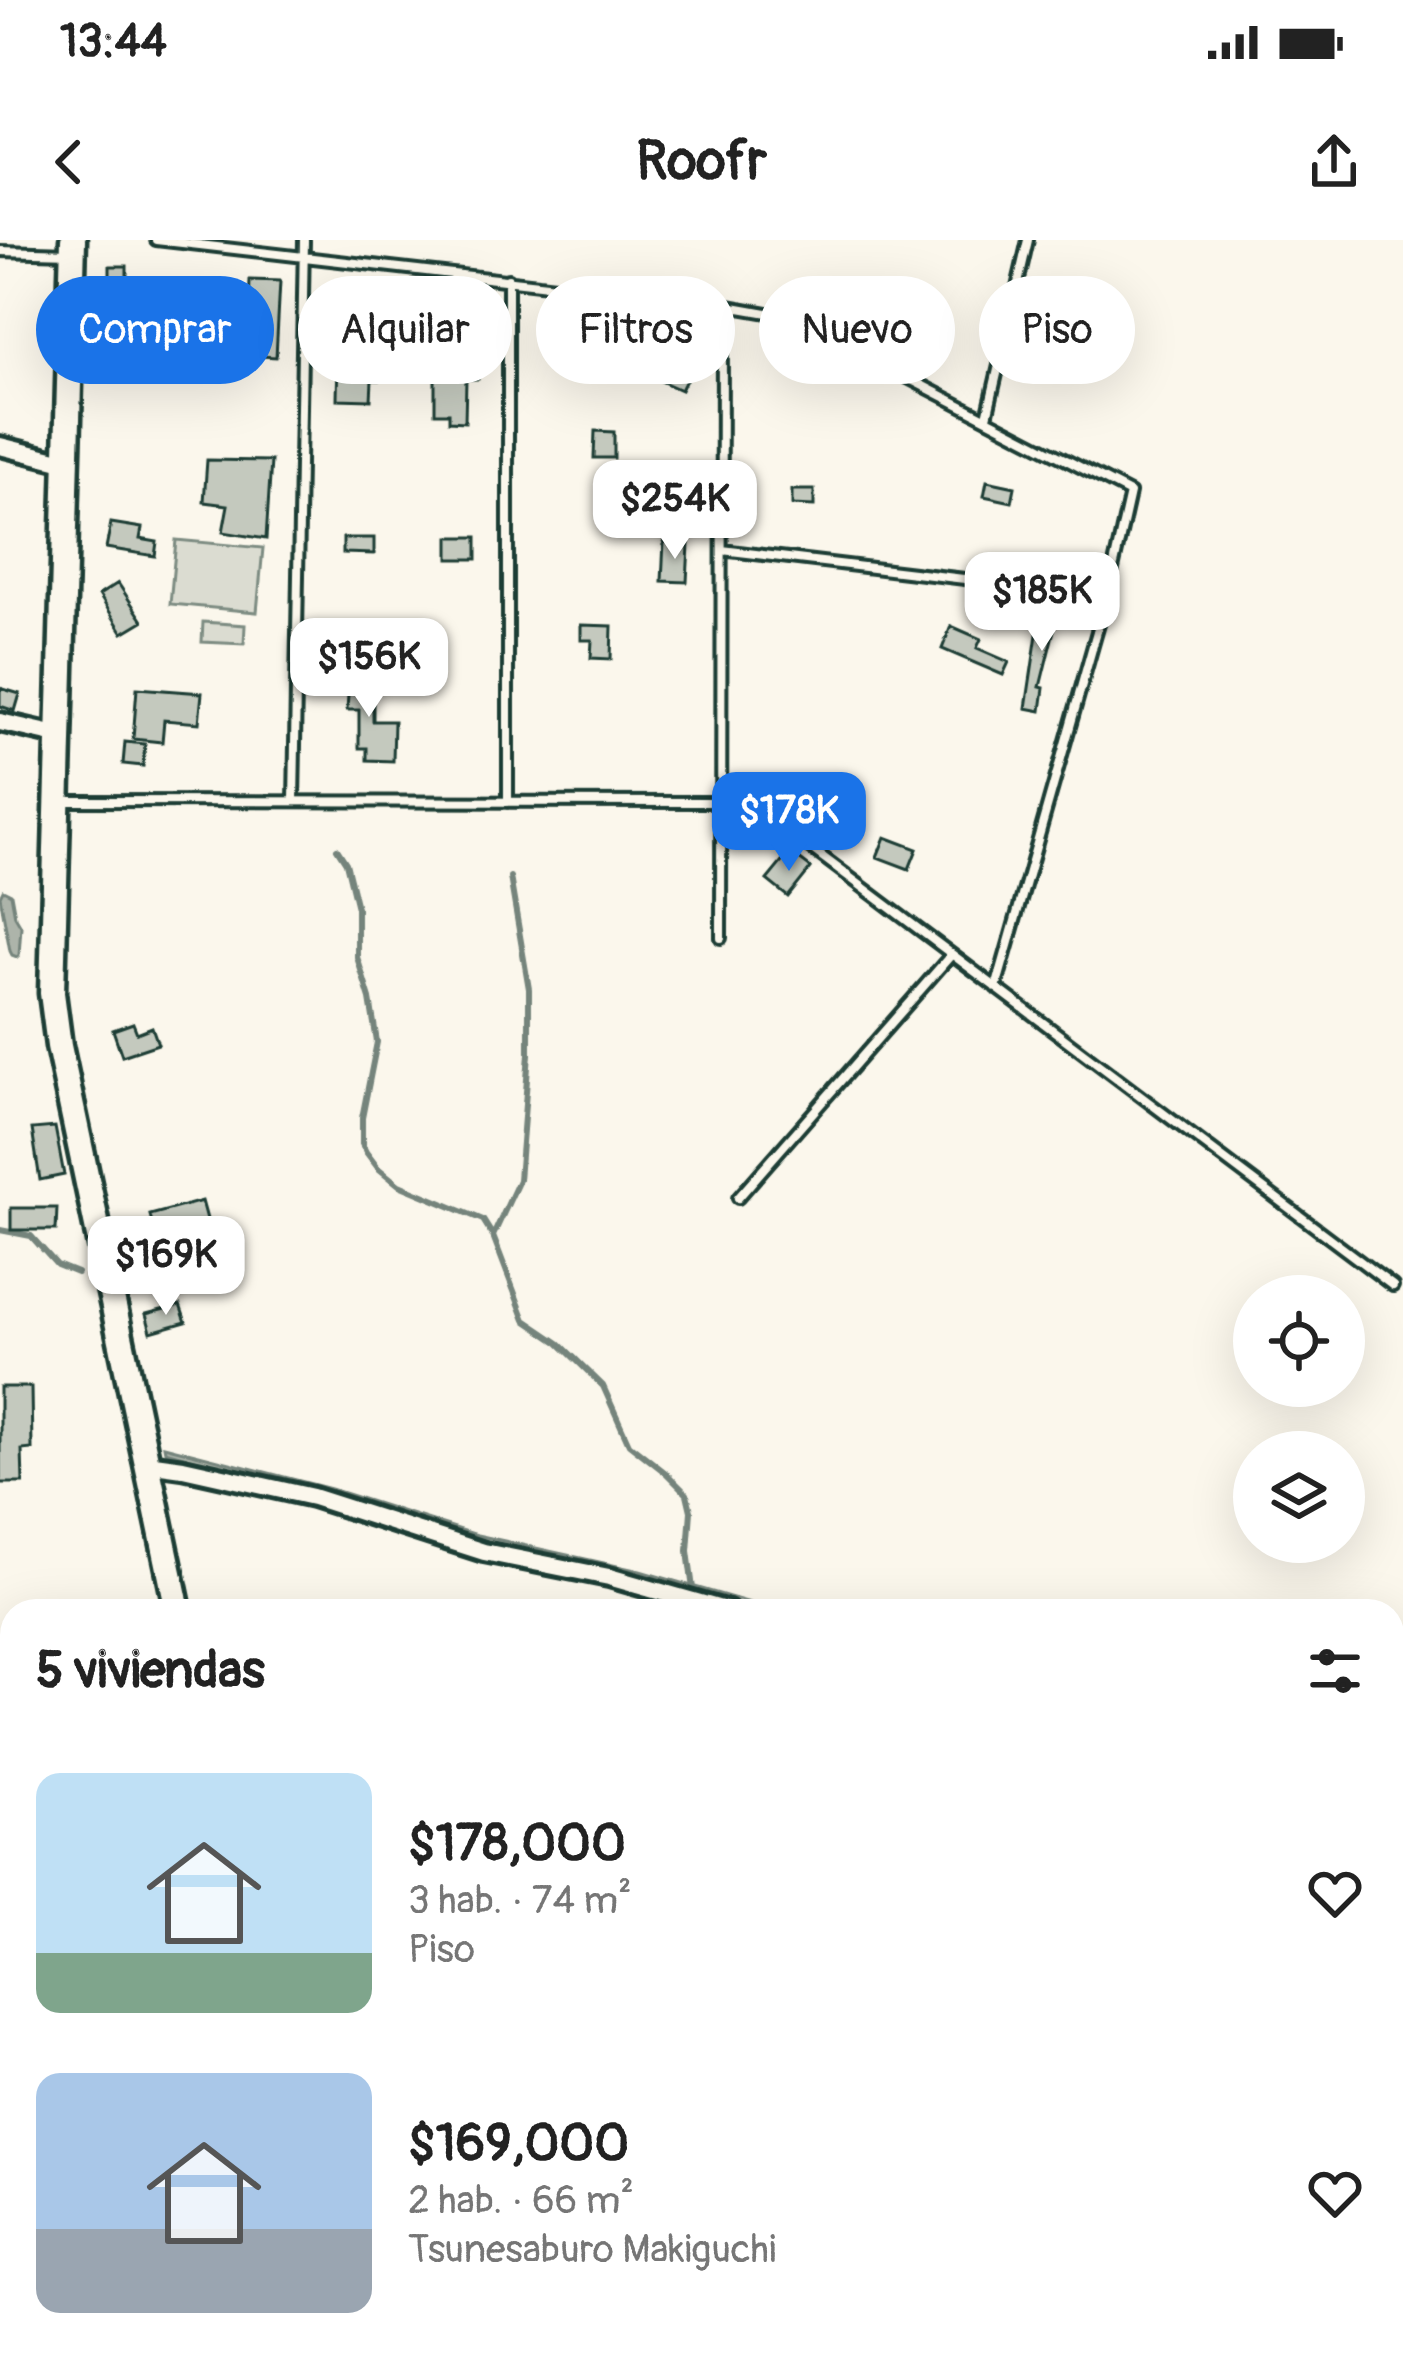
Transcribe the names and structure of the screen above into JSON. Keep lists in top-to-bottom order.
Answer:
{
  "page": {
    "status": "13:44",
    "header": "Roofr",
    "chip": [
      "Comprar",
      "Alquilar",
      "Filtros",
      "Nuevo",
      "Piso"
    ],
    "price": [
      "$254K",
      "$185K",
      "$156K",
      "$178K",
      "$169K"
    ],
    "heading": "5 viviendas",
    "list": [
      {
        "name": "$178,000",
        "note": "3 hab. · 74 m² · Piso"
      },
      {
        "name": "$169,000",
        "note": "2 hab. · 66 m² · Tsunesaburo Makiguchi"
      }
    ]
  }
}
